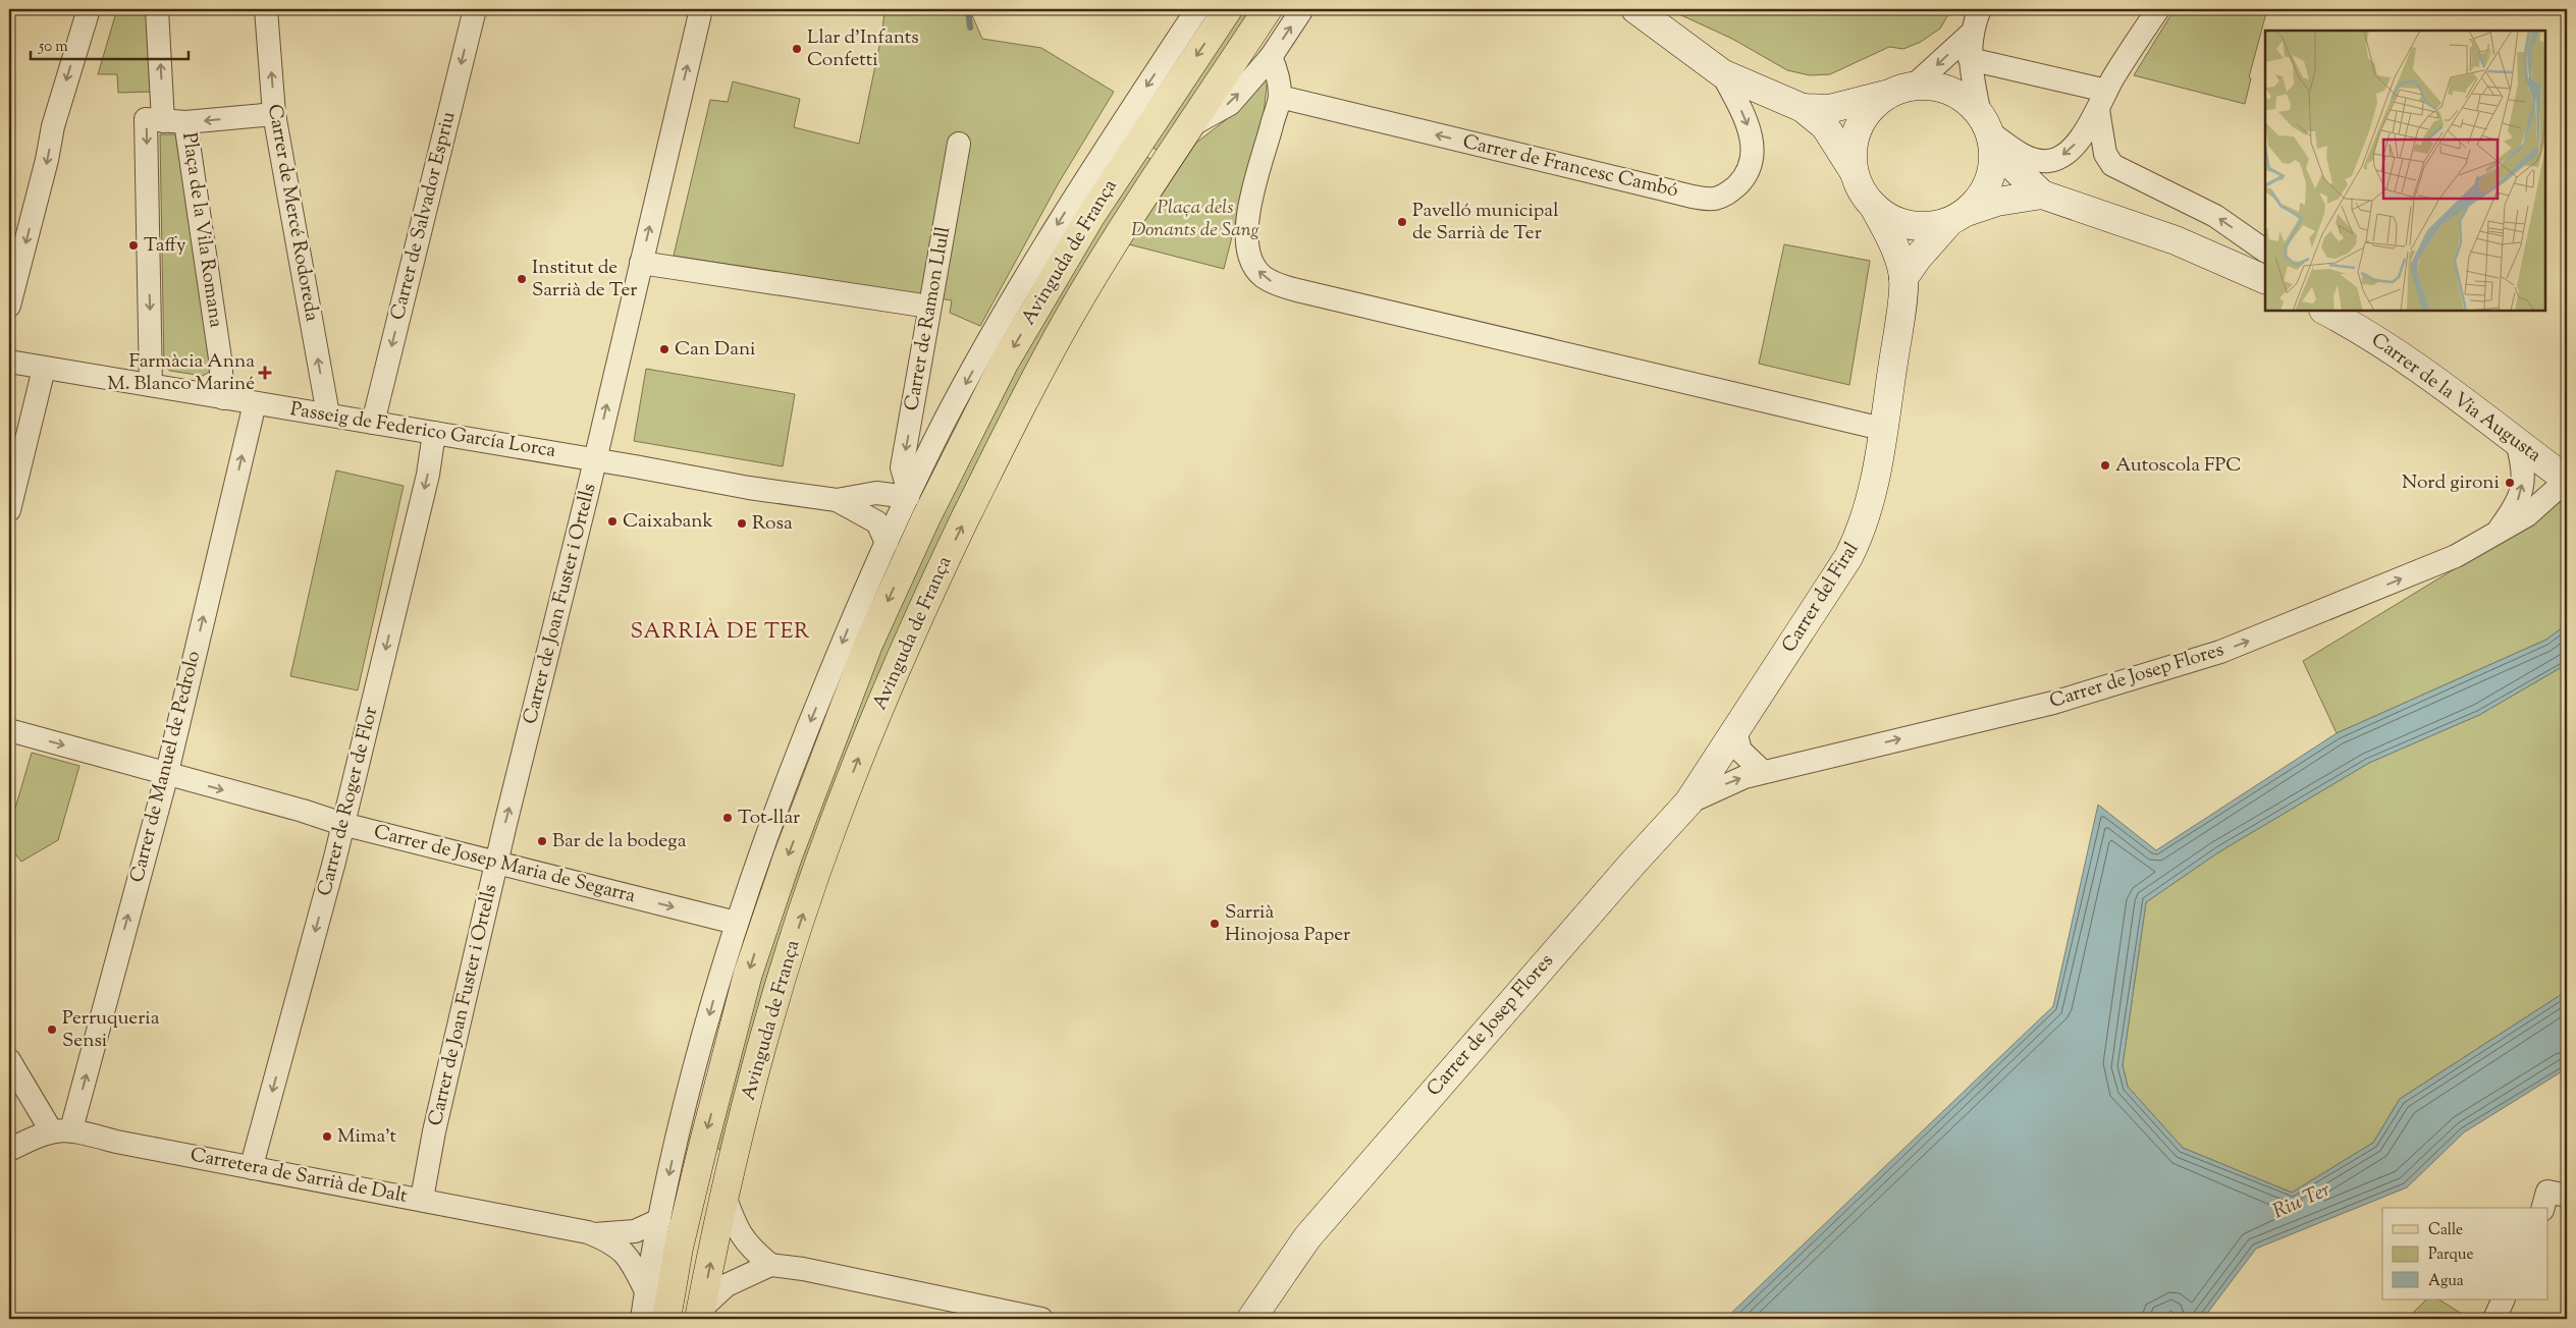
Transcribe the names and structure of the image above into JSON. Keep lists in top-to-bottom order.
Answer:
{
  "streets": {
    "main road": ["Avinguda de França"],
    "street": [
      "Carrer de Francesc Cambó",
      "Carrer de Mercé Rodoreda",
      "Carrer de Salvador Espriu",
      "Plaça de la Vila Romana",
      "Carrer de Ramon Llull",
      "Carrer de la Via Augusta",
      "Passeig de Federico García Lorca",
      "Carrer del Firal",
      "Carrer de Joan Fuster i Ortells",
      "Carrer de Josep Flores",
      "Carrer de Manuel de Pedrolo",
      "Carrer de Roger de Flor",
      "Carrer de Josep Maria de Segarra",
      "Carretera de Sarrià de Dalt"
    ]
  },
  "crossings": [
    ["Carrer de Mercé Rodoreda", "Passeig de Federico García Lorca"],
    ["Carrer de Salvador Espriu", "Passeig de Federico García Lorca"],
    ["Plaça de la Vila Romana", "Passeig de Federico García Lorca"],
    ["Avinguda de França", "Carrer de Ramon Llull"],
    ["Avinguda de França", "Passeig de Federico García Lorca"],
    ["Avinguda de França", "Carrer de Josep Maria de Segarra"],
    ["Avinguda de França", "Carretera de Sarrià de Dalt"],
    ["Carrer de Ramon Llull", "Passeig de Federico García Lorca"],
    ["Carrer de la Via Augusta", "Carrer de Josep Flores"],
    ["Passeig de Federico García Lorca", "Carrer de Joan Fuster i Ortells"],
    ["Passeig de Federico García Lorca", "Carrer de Manuel de Pedrolo"],
    ["Passeig de Federico García Lorca", "Carrer de Roger de Flor"],
    ["Carrer del Firal", "Carrer de Josep Flores"],
    ["Carrer de Joan Fuster i Ortells", "Carrer de Josep Maria de Segarra"],
    ["Carrer de Joan Fuster i Ortells", "Carretera de Sarrià de Dalt"],
    ["Carrer de Manuel de Pedrolo", "Carrer de Josep Maria de Segarra"],
    ["Carrer de Manuel de Pedrolo", "Carretera de Sarrià de Dalt"],
    ["Carrer de Roger de Flor", "Carrer de Josep Maria de Segarra"],
    ["Carrer de Roger de Flor", "Carretera de Sarrià de Dalt"]
  ],
  "one_way": [
    "Carrer de Salvador Espriu",
    "Carrer de Ramon Llull",
    "Carrer de Joan Fuster i Ortells",
    "Carrer de Josep Flores",
    "Carrer de Manuel de Pedrolo",
    "Carrer de Roger de Flor",
    "Carrer de Josep Maria de Segarra"
  ],
  "districts": ["SARRIÀ DE TER"],
  "water": ["Riu Ter"],
  "parks": ["Plaça dels Donants de Sang"],
  "places": {
    "other": [
      "Llar d'Infants Confetti",
      "Pavelló municipal de Sarrià de Ter",
      "Taffy",
      "Institut de Sarrià de Ter",
      "Can Dani",
      "Autoscola FPC",
      "Nord gironi",
      "Caixabank",
      "Rosa",
      "Tot-llar",
      "Bar de la bodega",
      "Sarrià Hinojosa Paper",
      "Perruqueria Sensi",
      "Mima't"
    ],
    "health": ["Farmàcia Anna M. Blanco Mariné"]
  },
  "legend": ["Calle", "Parque", "Agua"],
  "scale_bar": "50 m"
}
